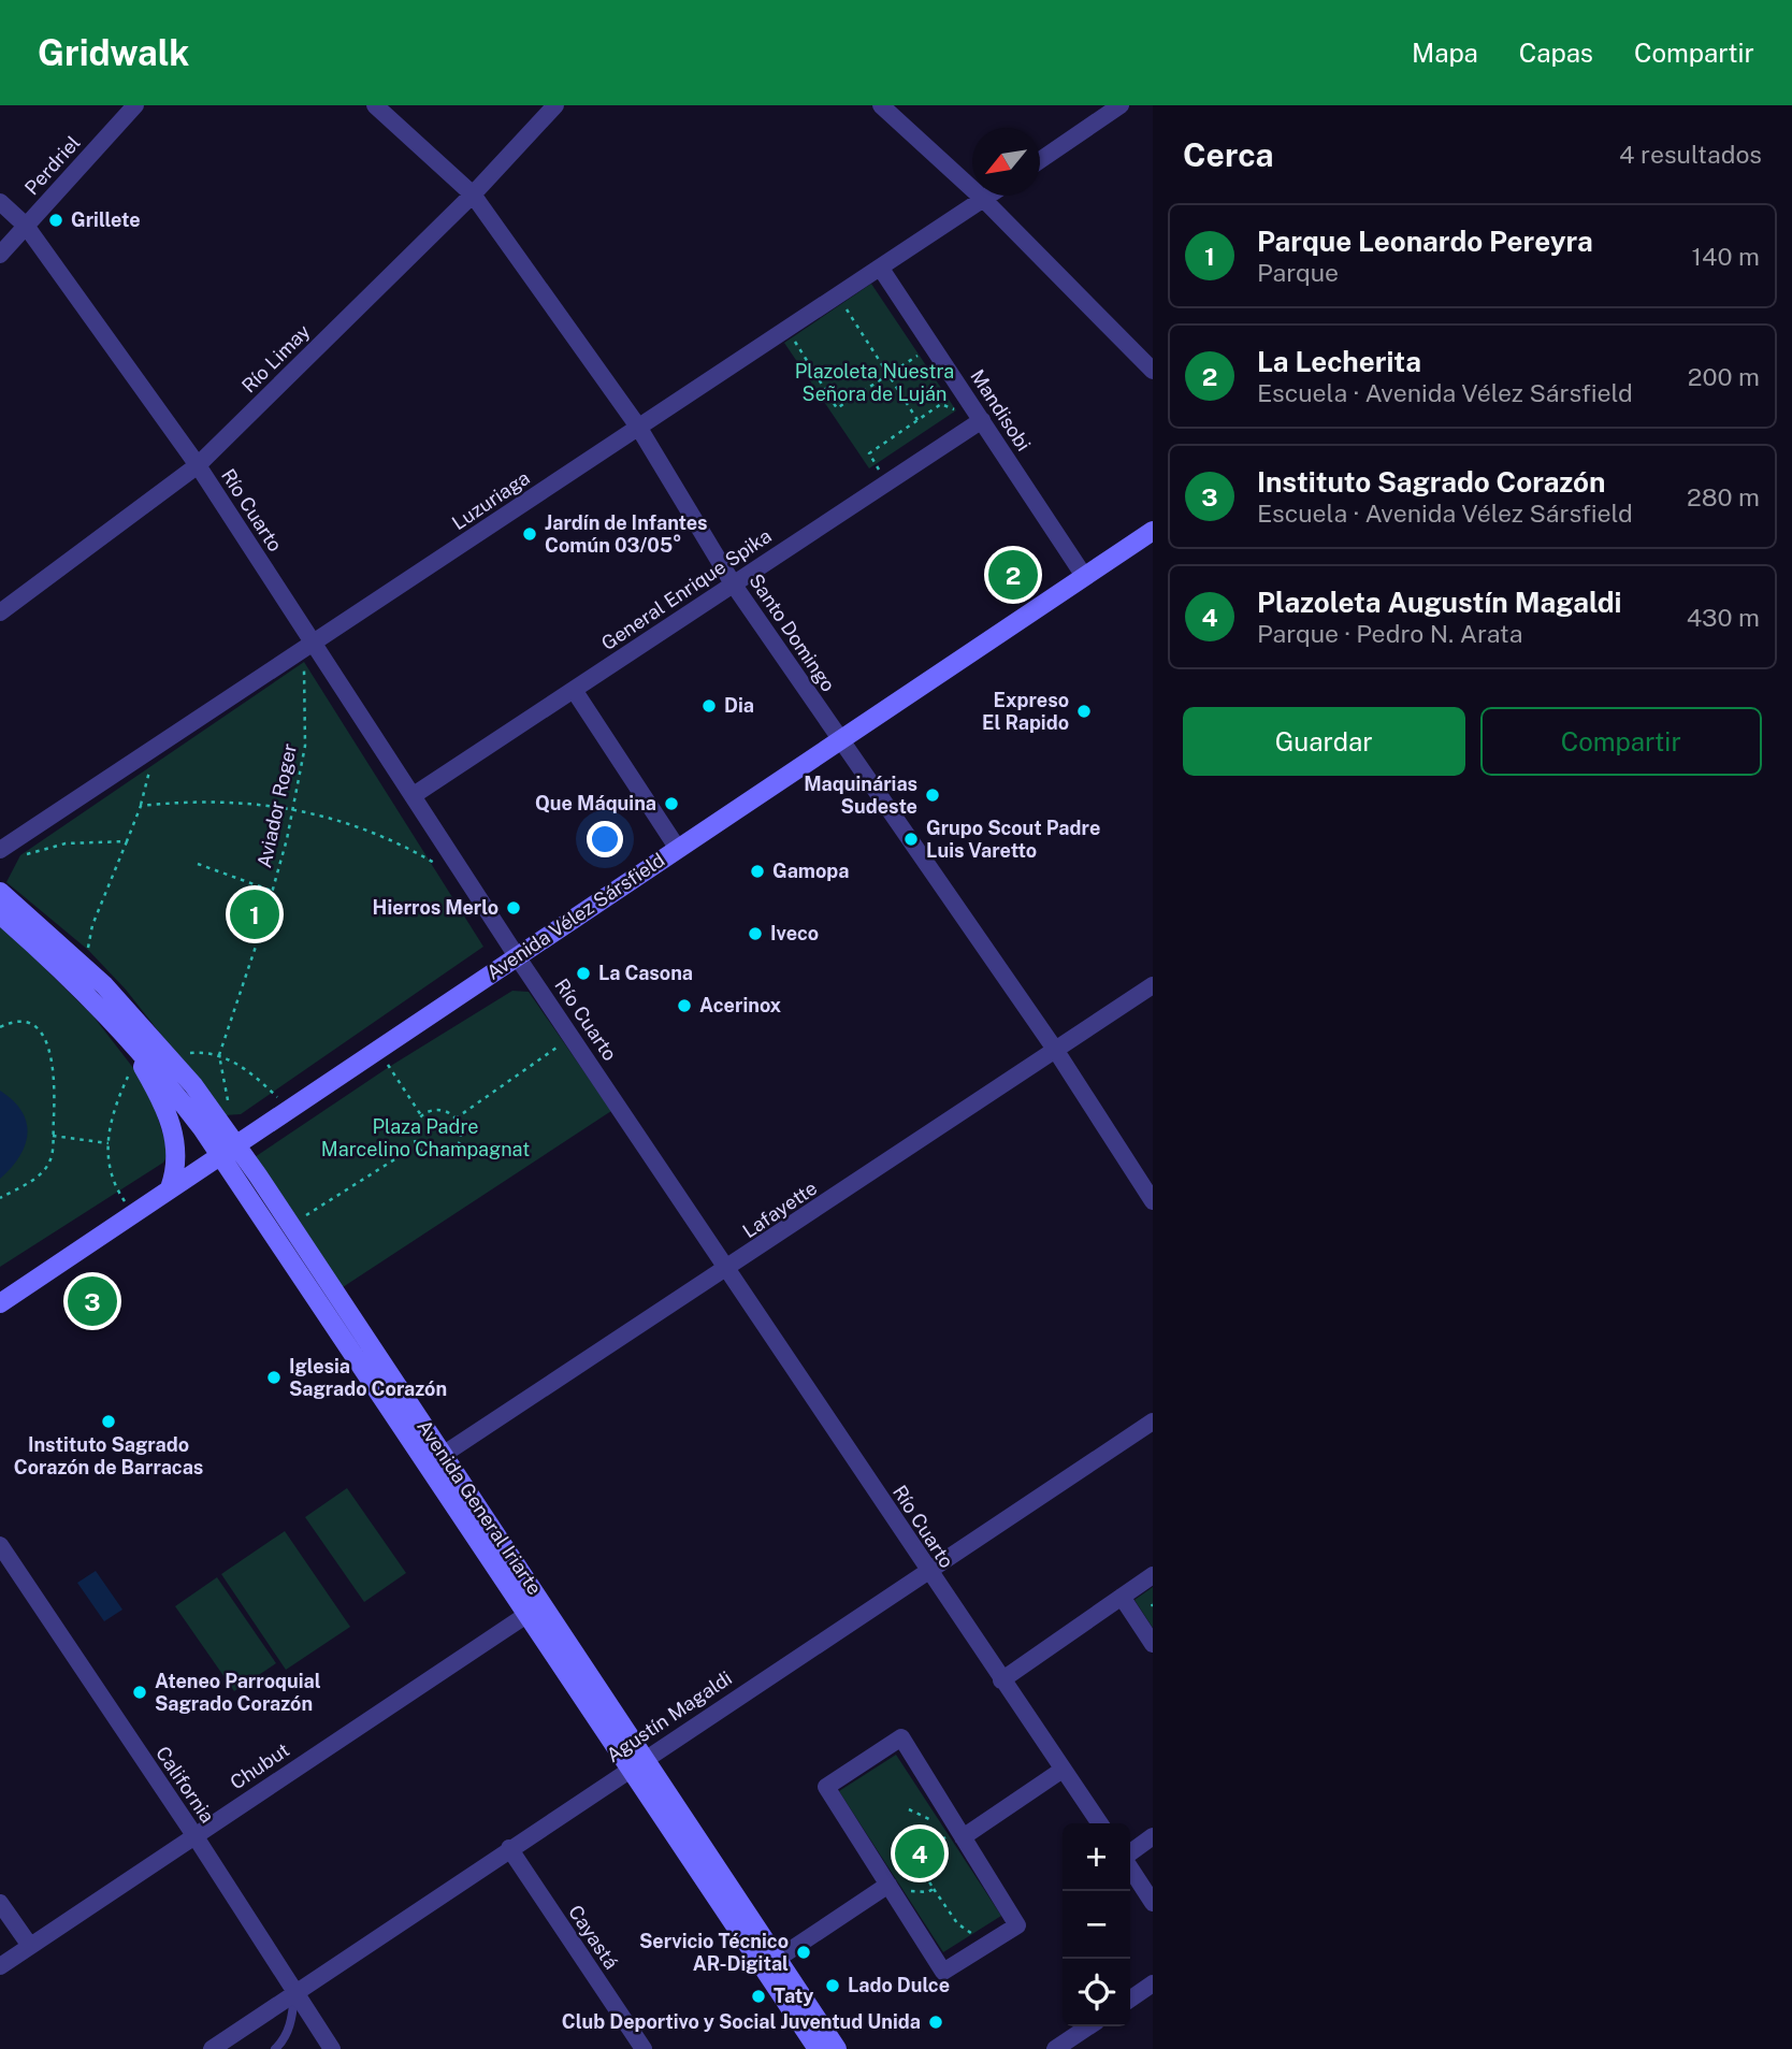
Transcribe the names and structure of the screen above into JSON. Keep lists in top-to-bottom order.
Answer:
{
  "streets": {
    "main road": ["Avenida Vélez Sársfield", "Avenida General Iriarte"],
    "street": [
      "Perdriel",
      "Río Limay",
      "Mandisobi",
      "Luzuriaga",
      "Río Cuarto",
      "General Enrique Spika",
      "Santo Domingo",
      "Lafayette",
      "Agustín Magaldi",
      "Chubut",
      "California",
      "Cayastá"
    ],
    "path": ["Aviador Roger"]
  },
  "crossings": [
    ["Perdriel", "Río Cuarto"],
    ["Río Limay", "Río Cuarto"],
    ["Río Limay", "Santo Domingo"],
    ["Mandisobi", "Luzuriaga"],
    ["Mandisobi", "General Enrique Spika"],
    ["Mandisobi", "Avenida Vélez Sársfield"],
    ["Luzuriaga", "Río Cuarto"],
    ["Luzuriaga", "Santo Domingo"],
    ["Luzuriaga", "Aviador Roger"],
    ["Río Cuarto", "General Enrique Spika"],
    ["Río Cuarto", "Aviador Roger"],
    ["Río Cuarto", "Avenida Vélez Sársfield"],
    ["Río Cuarto", "Lafayette"],
    ["Río Cuarto", "Agustín Magaldi"],
    ["General Enrique Spika", "Santo Domingo"],
    ["Santo Domingo", "Avenida Vélez Sársfield"],
    ["Santo Domingo", "Lafayette"],
    ["Aviador Roger", "Avenida General Iriarte"],
    ["Avenida Vélez Sársfield", "Avenida General Iriarte"],
    ["Lafayette", "Avenida General Iriarte"],
    ["Avenida General Iriarte", "Agustín Magaldi"],
    ["Avenida General Iriarte", "Chubut"],
    ["Agustín Magaldi", "California"],
    ["Agustín Magaldi", "Cayastá"],
    ["Chubut", "California"]
  ],
  "parks": ["Plazoleta Nuestra Señora de Luján", "Plaza Padre Marcelino Champagnat"],
  "places": [
    "Grillete",
    "Jardín de Infantes Común 03/05°",
    "Dia",
    "Expreso El Rapido",
    "Maquinárias Sudeste",
    "Que Máquina",
    "Grupo Scout Padre Luis Varetto",
    "Gamopa",
    "Hierros Merlo",
    "Iveco",
    "La Casona",
    "Acerinox",
    "Iglesia Sagrado Corazón",
    "Instituto Sagrado Corazón de Barracas",
    "Ateneo Parroquial Sagrado Corazón",
    "Servicio Técnico AR-Digital",
    "Lado Dulce",
    "Taty",
    "Club Deportivo y Social Juventud Unida"
  ],
  "north": "bottom left",
  "page": {
    "header": "Gridwalk",
    "nav": ["Mapa", "Capas", "Compartir"],
    "heading": ["Cerca", "4 resultados"],
    "list": [
      {
        "mark": "1",
        "name": "Parque Leonardo Pereyra",
        "note": "Parque",
        "value": "140 m"
      },
      {
        "mark": "2",
        "name": "La Lecherita",
        "note": "Escuela · Avenida Vélez Sársfield",
        "value": "200 m"
      },
      {
        "mark": "3",
        "name": "Instituto Sagrado Corazón",
        "note": "Escuela · Avenida Vélez Sársfield",
        "value": "280 m"
      },
      {
        "mark": "4",
        "name": "Plazoleta Augustín Magaldi",
        "note": "Parque · Pedro N. Arata",
        "value": "430 m"
      }
    ],
    "pins": [
      "2",
      "1",
      "3",
      "4"
    ],
    "buttons": ["Guardar", "Compartir"],
    "map_buttons": ["+", "−"]
  }
}
